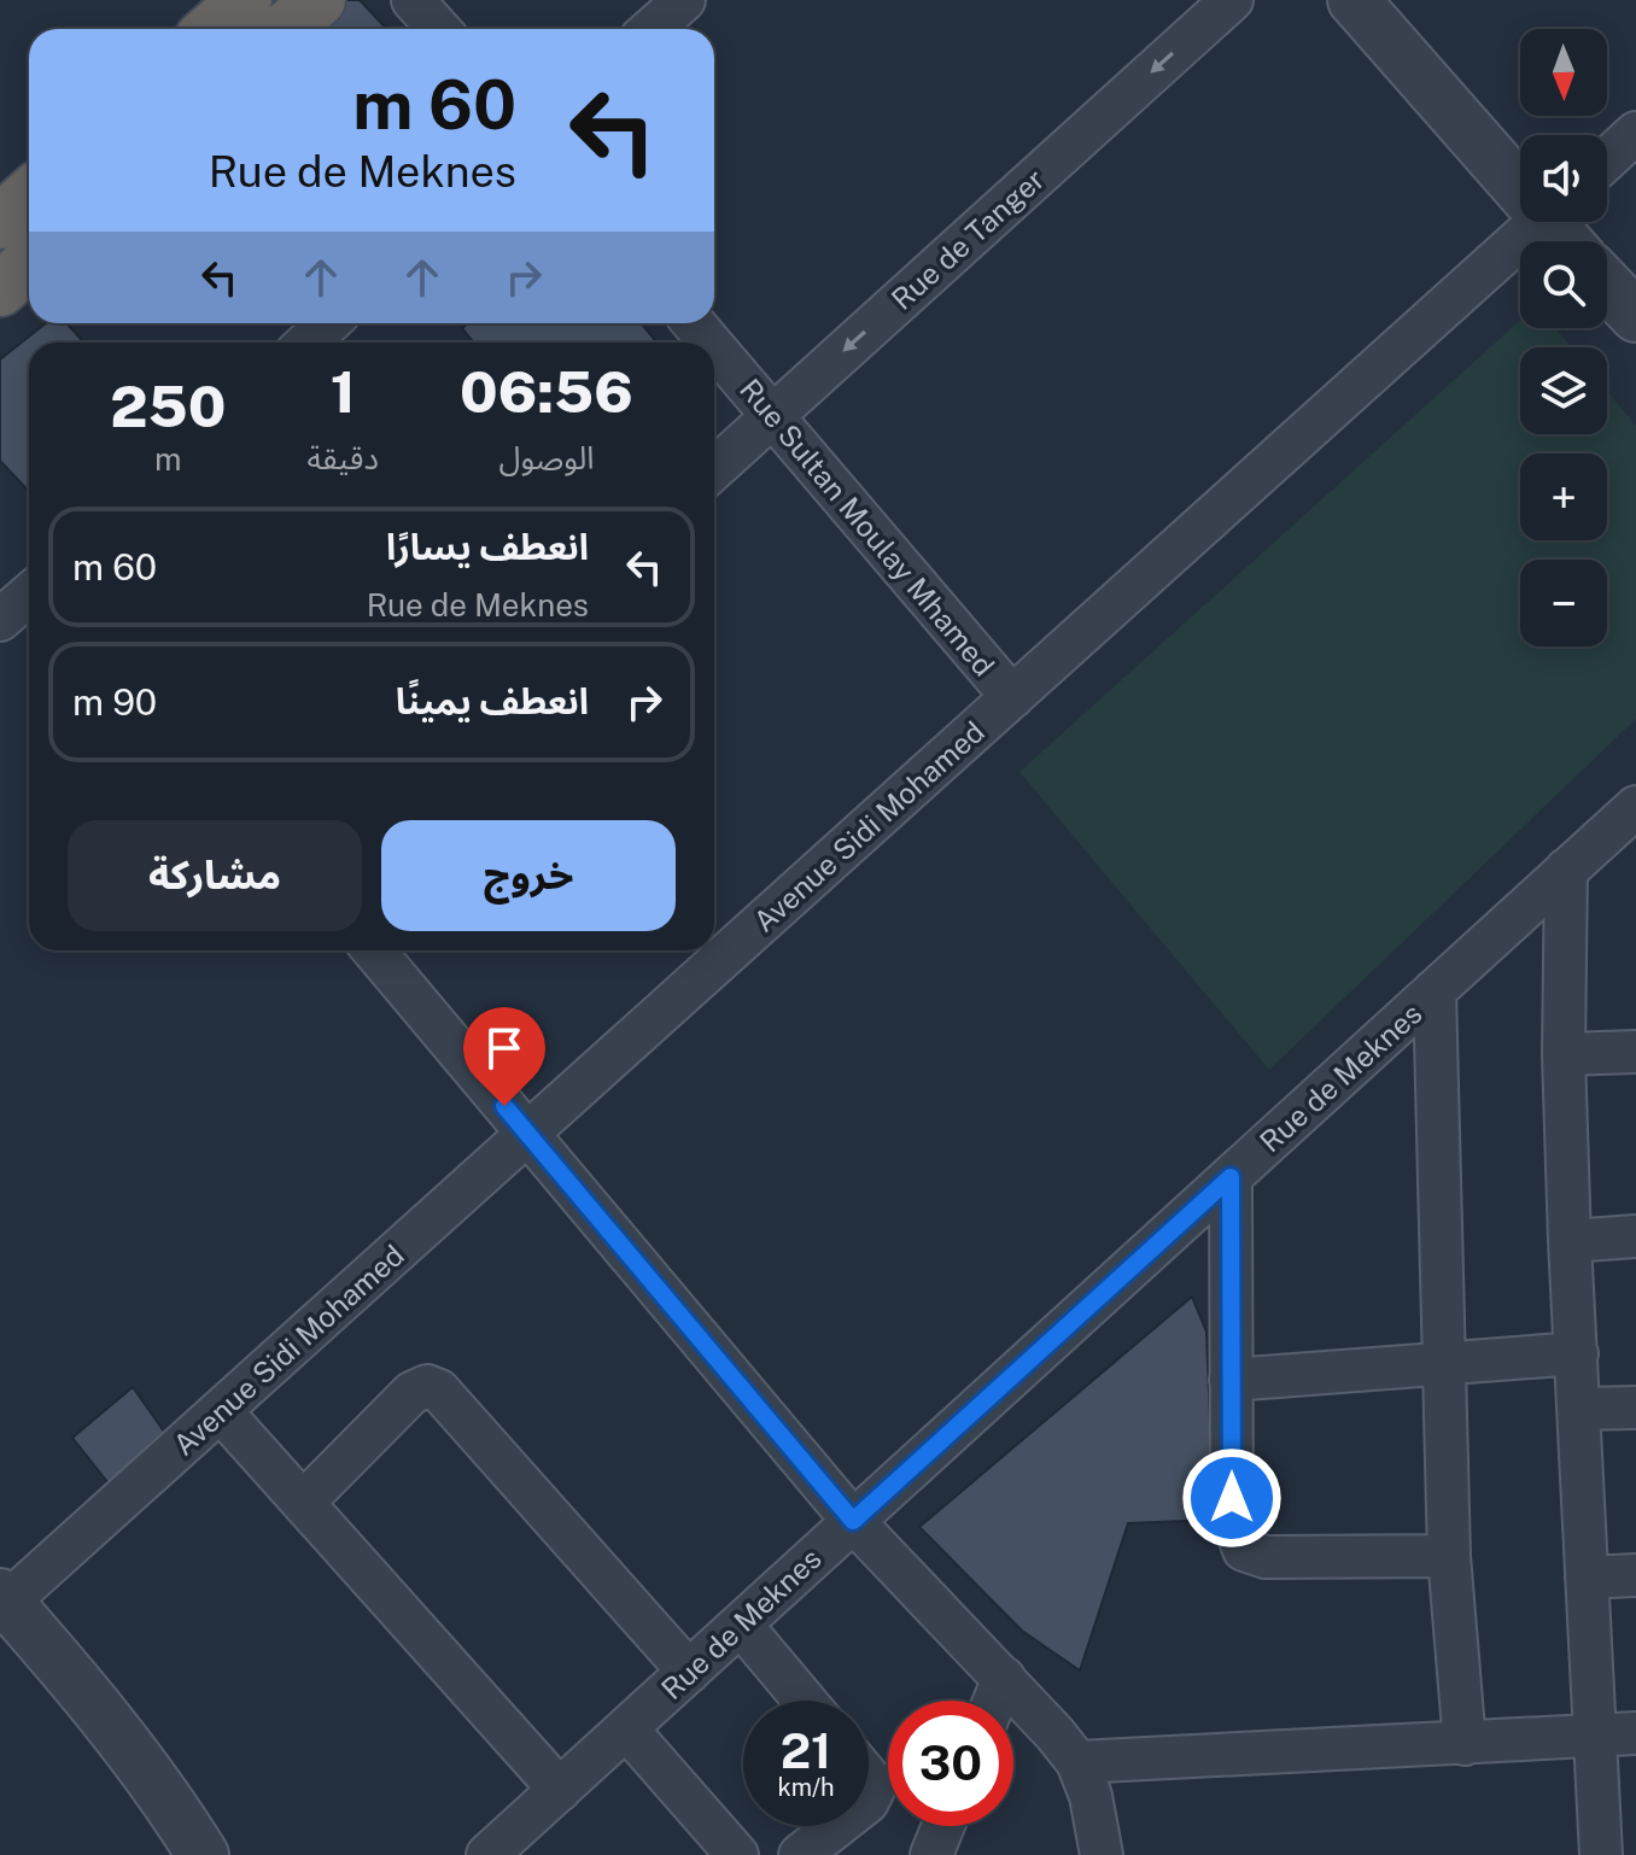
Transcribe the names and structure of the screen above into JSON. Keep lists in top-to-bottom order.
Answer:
{
  "streets": {
    "street": [
      "Rue de Tanger",
      "Rue Sultan Moulay Mhamed",
      "Avenue Sidi Mohamed",
      "Rue de Meknes"
    ]
  },
  "crossings": [
    ["Rue de Tanger", "Rue Sultan Moulay Mhamed"],
    ["Rue Sultan Moulay Mhamed", "Avenue Sidi Mohamed"]
  ],
  "one_way": ["Rue de Tanger"],
  "north": "bottom",
  "page": {
    "map_buttons": ["+", "−"],
    "turn": ["60 m", "Rue de Meknes"],
    "eta": [
      "06:56",
      "الوصول",
      "1",
      "دقيقة",
      "250",
      "m"
    ],
    "list": [
      {
        "name": "انعطف يسارًا",
        "note": "Rue de Meknes",
        "value": "60 m"
      },
      {
        "name": "انعطف يمينًا",
        "value": "90 m"
      }
    ],
    "buttons": ["خروج", "مشاركة"],
    "speed": "21 km/h",
    "limit": "30"
  }
}
